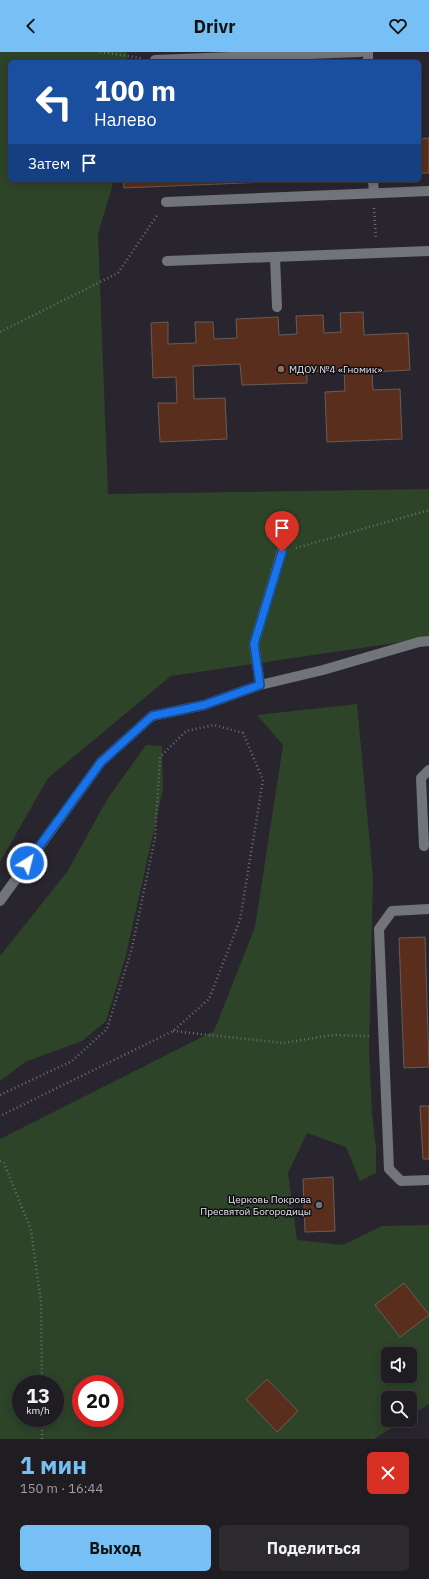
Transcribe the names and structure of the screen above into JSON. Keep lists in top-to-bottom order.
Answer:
{
  "places": ["МДОУ №4 «Гномик»", "Церковь Покрова Пресвятой Богородицы"],
  "page": {
    "header": "Drivr",
    "turn": ["100 m", "Налево"],
    "then": "Затем",
    "speed": "13 km/h",
    "limit": "20",
    "heading": ["1 мин", "150 m · 16:44"],
    "buttons": ["Выход", "Поделиться"]
  }
}
